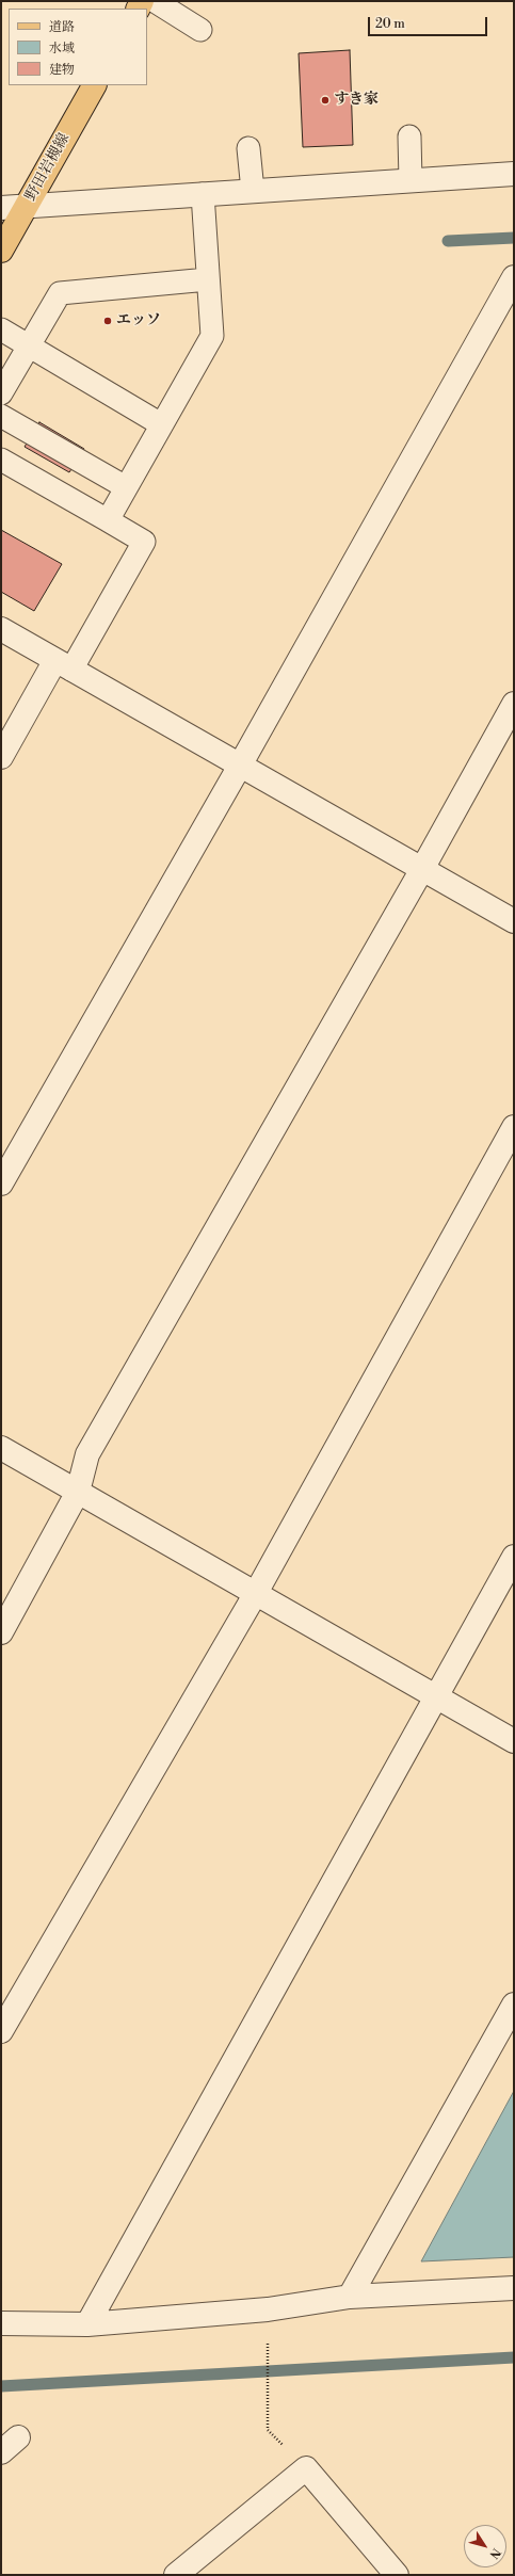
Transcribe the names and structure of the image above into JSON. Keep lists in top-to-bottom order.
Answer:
{
  "streets": {
    "main road": ["野田岩槻線"]
  },
  "places": ["すき家", "エッソ"],
  "legend": ["道路", "水域", "建物"],
  "scale_bar": "20 m",
  "north": "bottom right"
}
